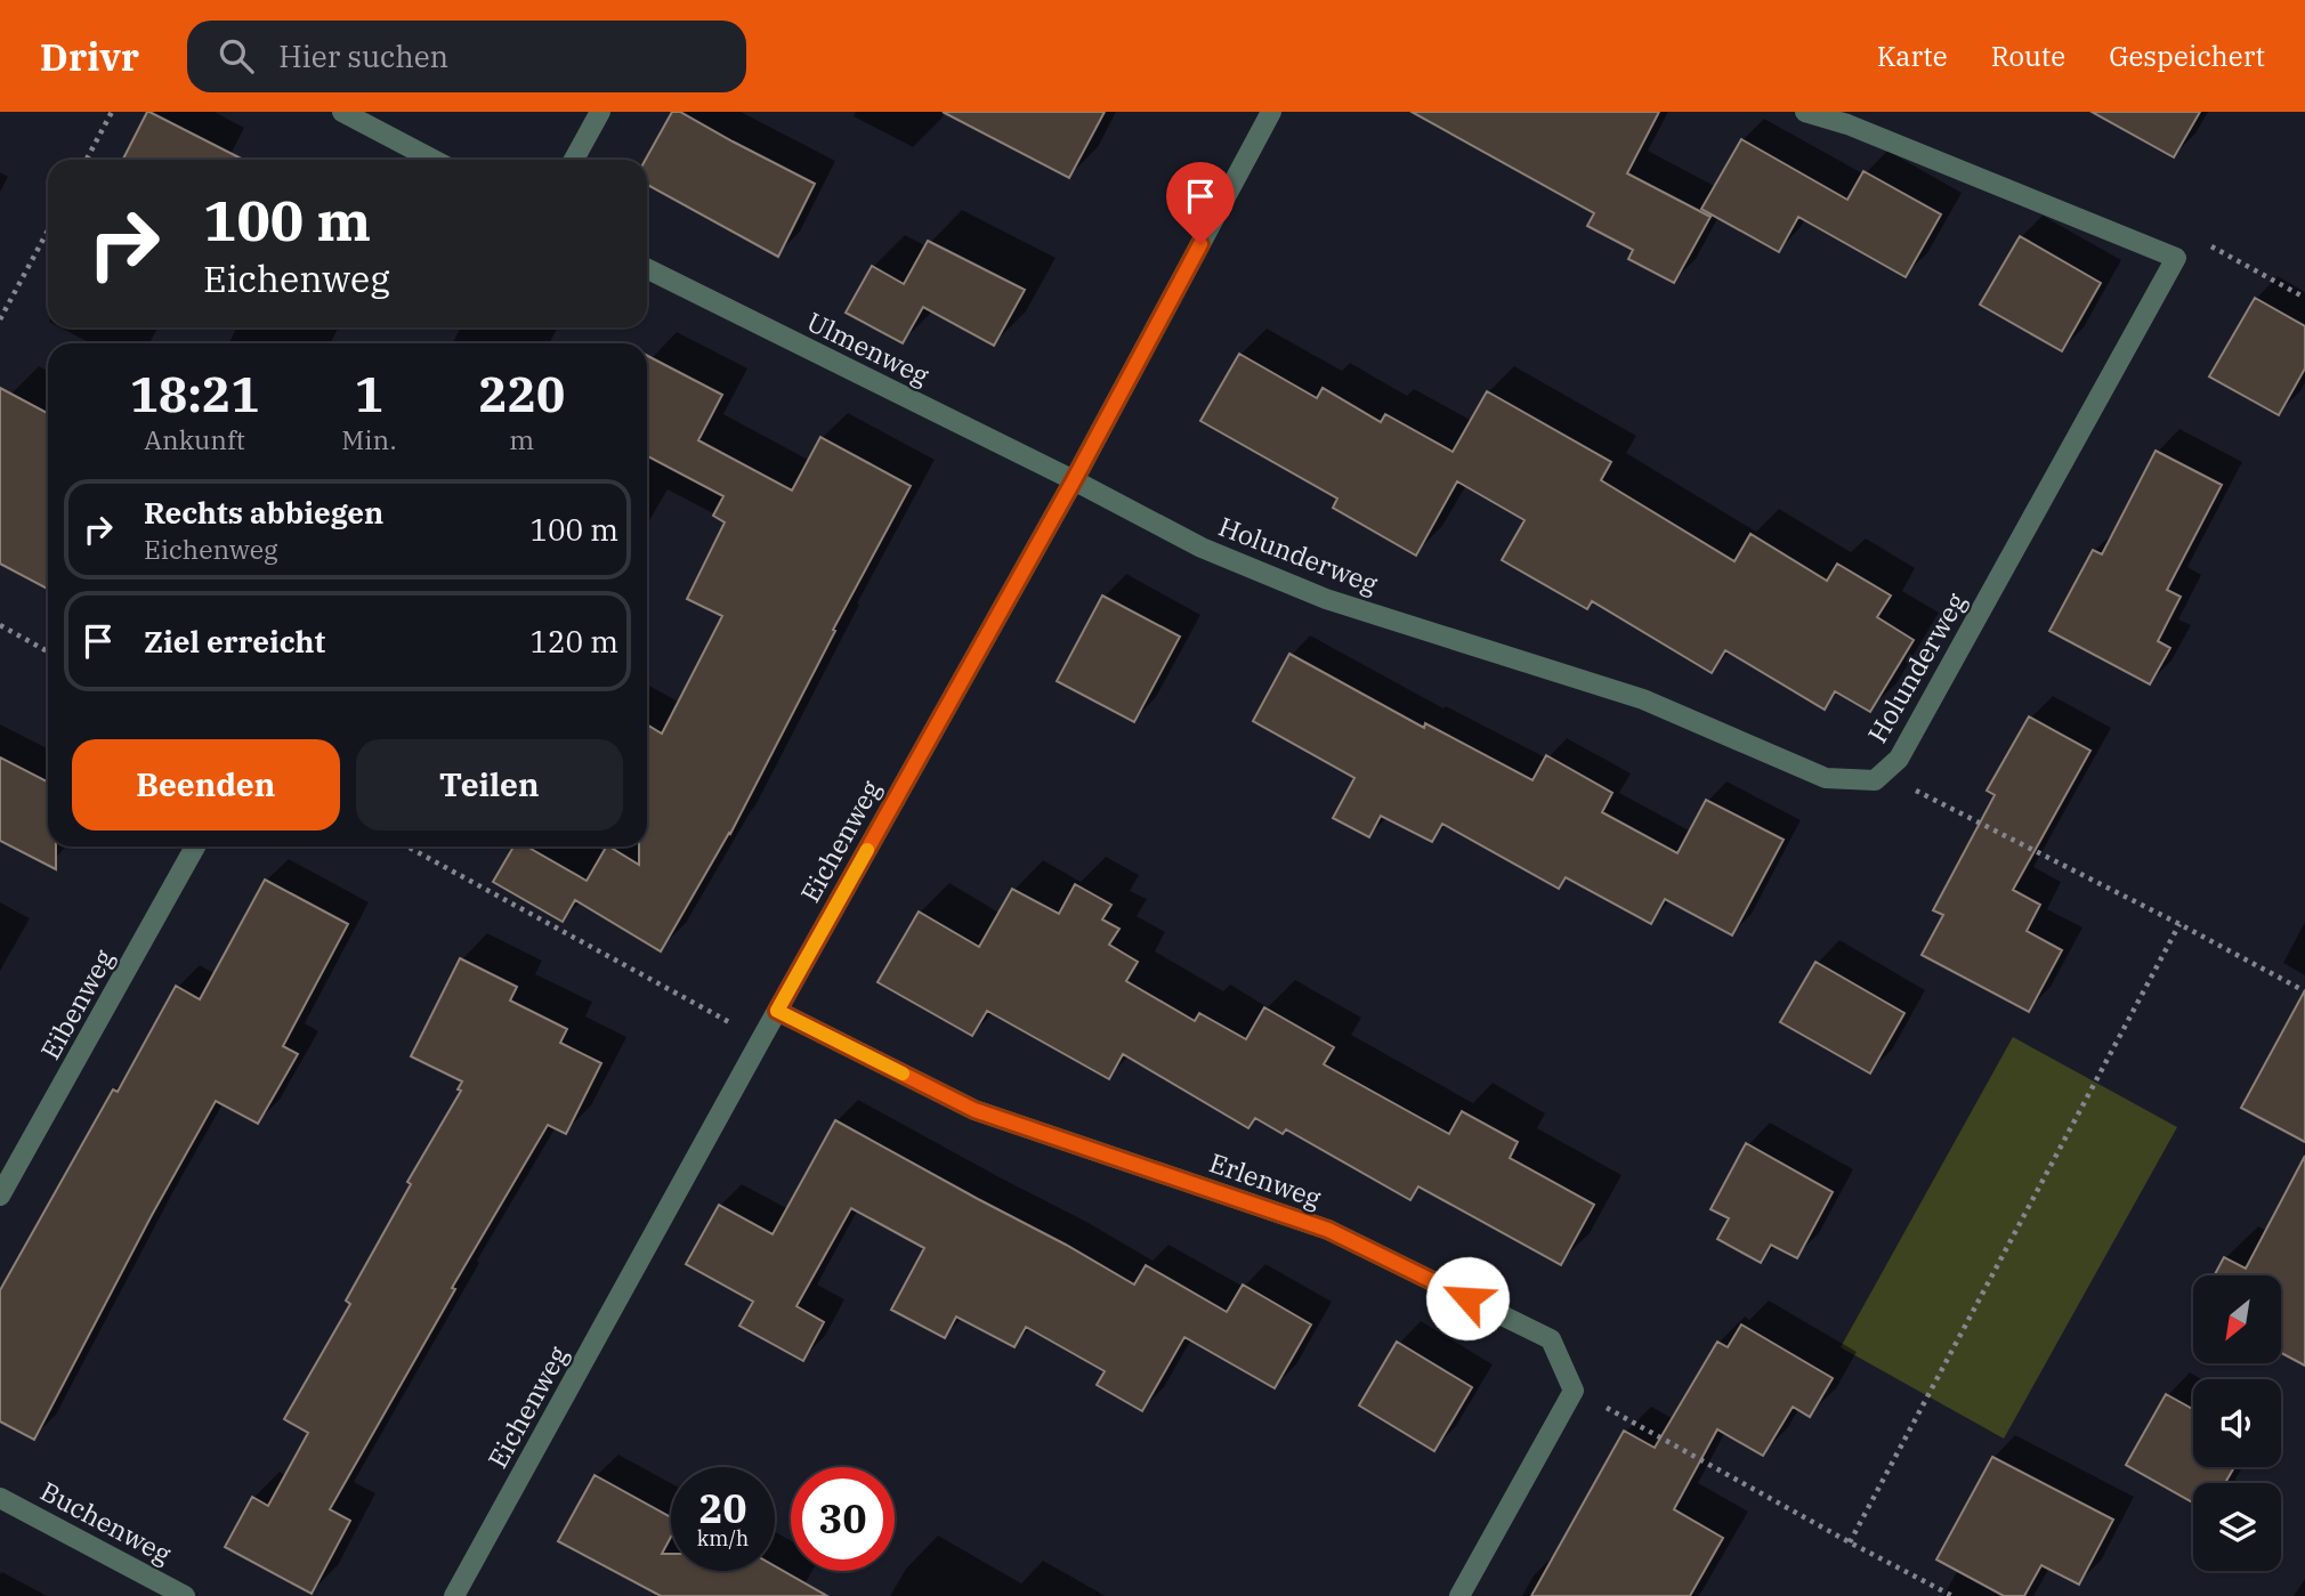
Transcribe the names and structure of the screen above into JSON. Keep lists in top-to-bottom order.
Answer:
{
  "streets": {
    "street": [
      "Ulmenweg",
      "Holunderweg",
      "Eichenweg",
      "Eibenweg",
      "Erlenweg",
      "Buchenweg"
    ]
  },
  "crossings": [
    ["Ulmenweg", "Holunderweg"],
    ["Ulmenweg", "Eichenweg"],
    ["Holunderweg", "Eichenweg"],
    ["Eichenweg", "Erlenweg"]
  ],
  "north": "bottom left",
  "page": {
    "header": "Drivr",
    "search": "Hier suchen",
    "nav": ["Karte", "Route", "Gespeichert"],
    "turn": ["100 m", "Eichenweg"],
    "eta": [
      "18:21",
      "Ankunft",
      "1",
      "Min.",
      "220",
      "m"
    ],
    "list": [
      {
        "name": "Rechts abbiegen",
        "note": "Eichenweg",
        "value": "100 m"
      },
      {
        "name": "Ziel erreicht",
        "value": "120 m"
      }
    ],
    "buttons": ["Beenden", "Teilen"],
    "speed": "20 km/h",
    "limit": "30"
  }
}
